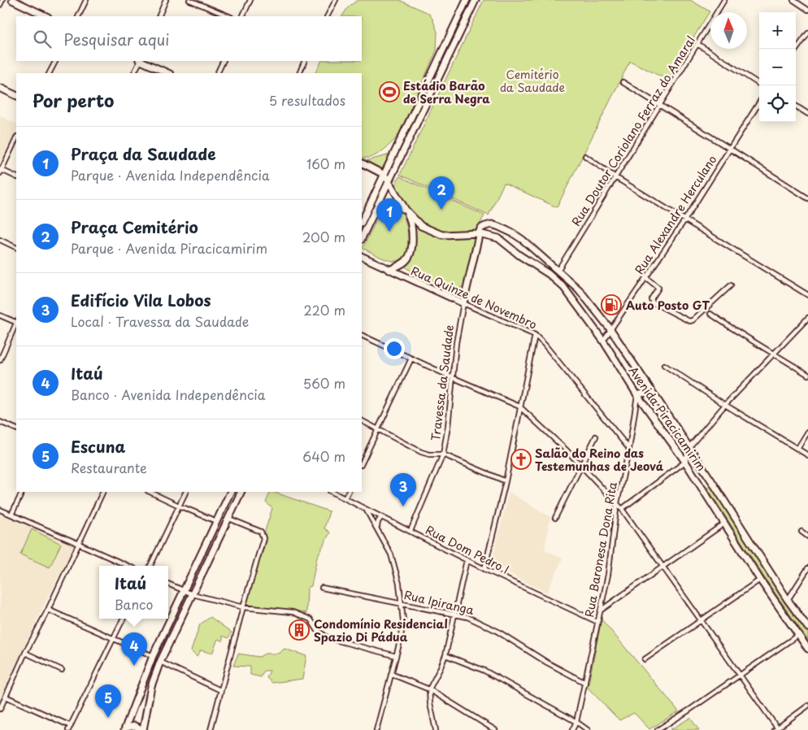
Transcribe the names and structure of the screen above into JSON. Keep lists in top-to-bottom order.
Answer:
{
  "streets": {
    "main road": ["Rua Quinze de Novembro", "Travessa da Saudade", "Avenida Piracicamirim"],
    "street": [
      "Rua Doutor Coriolano Ferraz do Amaral",
      "Rua Alexandre Herculano",
      "Rua Dom Pedro I",
      "Rua Baronesa Dona Rita",
      "Rua Ipiranga"
    ]
  },
  "crossings": [
    ["Rua Doutor Coriolano Ferraz do Amaral", "Avenida Piracicamirim"],
    ["Rua Alexandre Herculano", "Avenida Piracicamirim"],
    ["Rua Quinze de Novembro", "Travessa da Saudade"],
    ["Rua Quinze de Novembro", "Rua Baronesa Dona Rita"],
    ["Travessa da Saudade", "Avenida Piracicamirim"],
    ["Travessa da Saudade", "Rua Dom Pedro I"],
    ["Avenida Piracicamirim", "Rua Baronesa Dona Rita"],
    ["Rua Dom Pedro I", "Rua Baronesa Dona Rita"],
    ["Rua Baronesa Dona Rita", "Rua Ipiranga"]
  ],
  "parks": ["Cemitério da Saudade"],
  "places": {
    "sports": ["Estádio Barão de Serra Negra"],
    "fuel station": ["Auto Posto GT"],
    "church": ["Salão do Reino das Testemunhas de Jeová"],
    "building": ["Condomínio Residencial Spazio Di Pádua"]
  },
  "north": "top",
  "page": {
    "map_buttons": ["+", "−"],
    "search": "Pesquisar aqui",
    "heading": ["Por perto", "5 resultados"],
    "list": [
      {
        "mark": "1",
        "name": "Praça da Saudade",
        "note": "Parque · Avenida Independência",
        "value": "160 m"
      },
      {
        "mark": "2",
        "name": "Praça Cemitério",
        "note": "Parque · Avenida Piracicamirim",
        "value": "200 m"
      },
      {
        "mark": "3",
        "name": "Edifício Vila Lobos",
        "note": "Local · Travessa da Saudade",
        "value": "220 m"
      },
      {
        "mark": "4",
        "name": "Itaú",
        "note": "Banco · Avenida Independência",
        "value": "560 m"
      },
      {
        "mark": "5",
        "name": "Escuna",
        "note": "Restaurante",
        "value": "640 m"
      }
    ],
    "pins": [
      "2",
      "1",
      "3",
      "4",
      "5"
    ],
    "popup": ["Itaú", "Banco"]
  }
}
